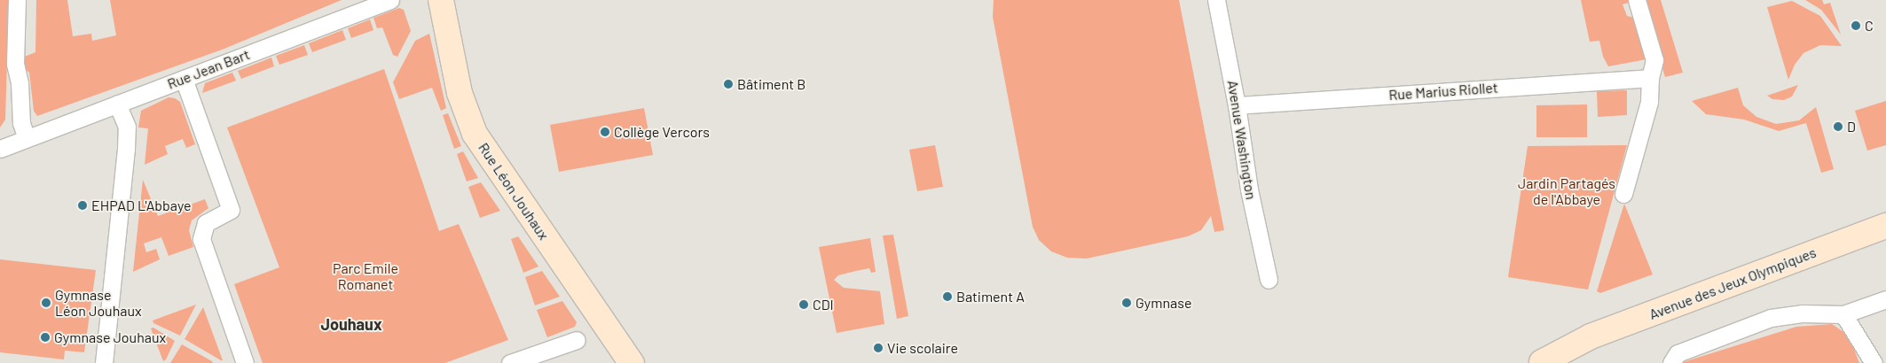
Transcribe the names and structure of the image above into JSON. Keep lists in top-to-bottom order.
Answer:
{
  "streets": {
    "street": [
      "Rue Jean Bart",
      "Rue Marius Riollet",
      "Avenue Washington",
      "Rue Léon Jouhaux",
      "Avenue des Jeux Olympiques"
    ]
  },
  "crossings": [
    ["Rue Marius Riollet", "Avenue Washington"]
  ],
  "districts": ["Jouhaux"],
  "parks": ["Jardin Partagés de l'Abbaye", "Parc Emile Romanet"],
  "places": [
    "C",
    "Bâtiment B",
    "D",
    "Collège Vercors",
    "EHPAD L'Abbaye",
    "Batiment A",
    "Gymnase Léon Jouhaux",
    "Gymnase",
    "CDI",
    "Gymnase Jouhaux",
    "Vie scolaire"
  ]
}
